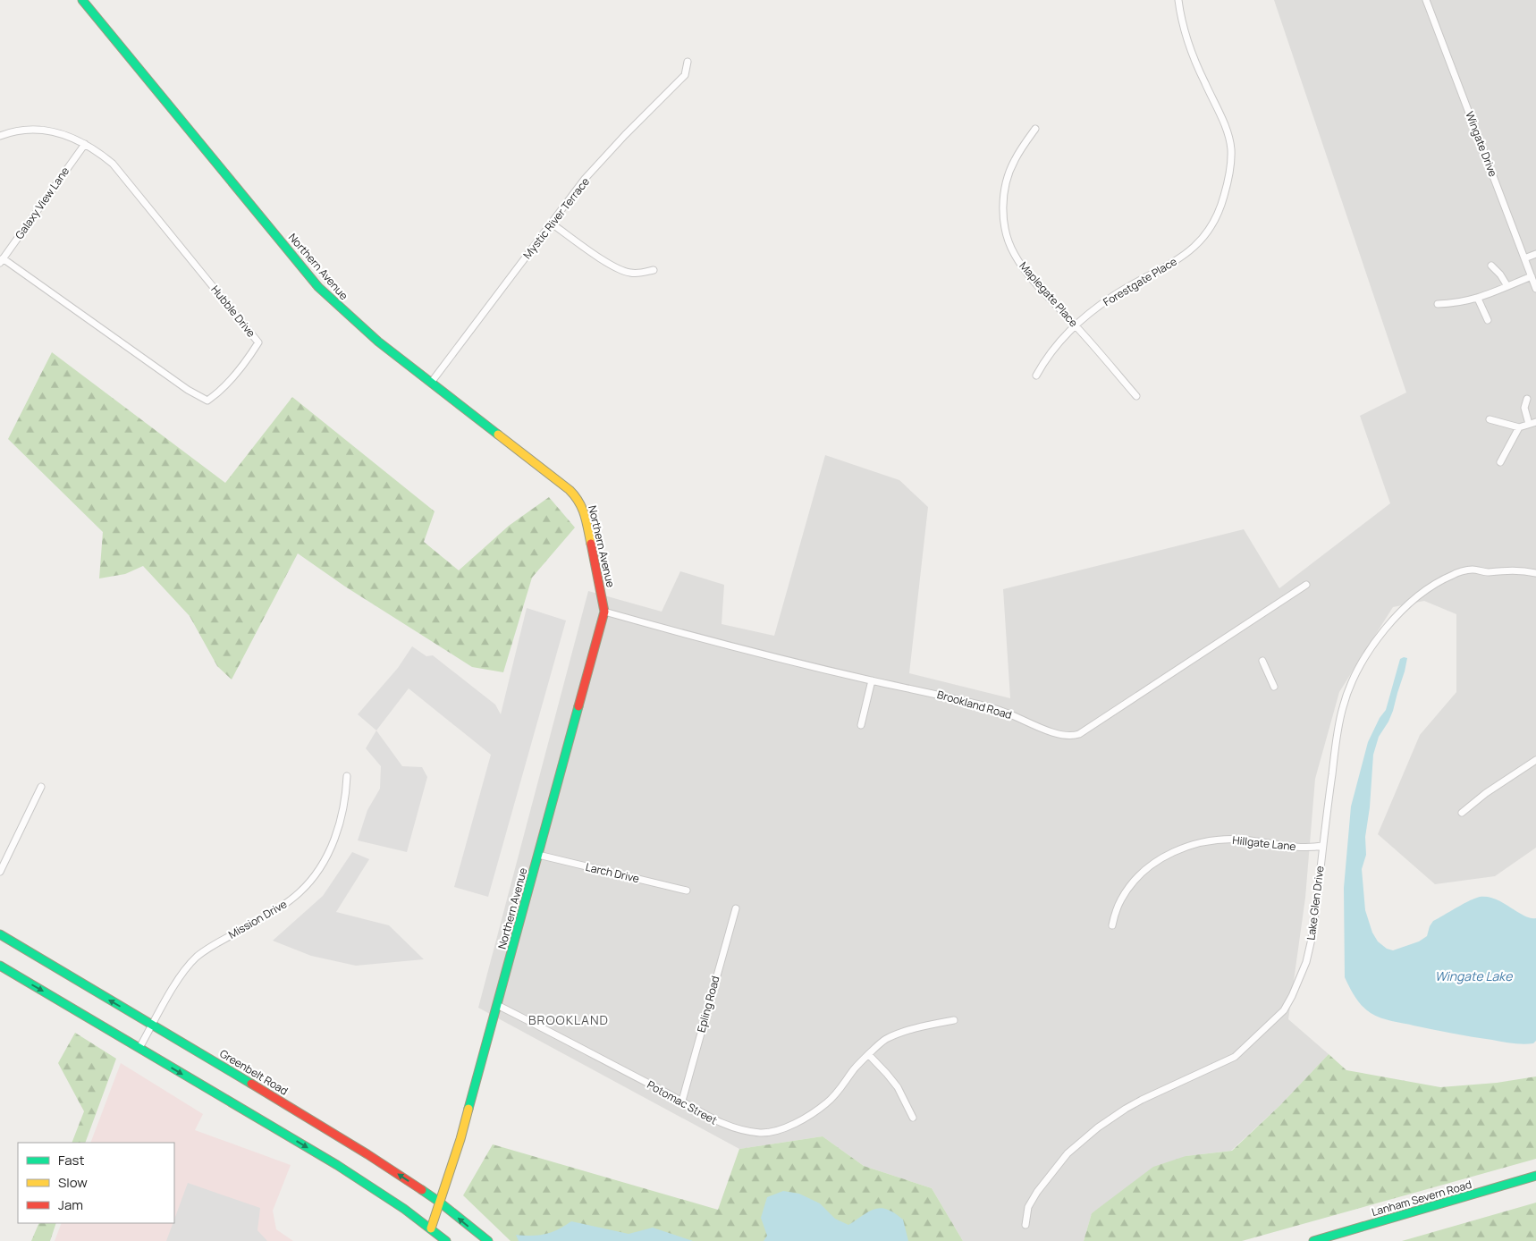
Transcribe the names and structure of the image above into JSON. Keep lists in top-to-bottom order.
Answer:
{
  "streets": {
    "street": [
      "Wingate Drive",
      "Galaxy View Lane",
      "Mystic River Terrace",
      "Northern Avenue",
      "Forestgate Place",
      "Maplegate Place",
      "Hubble Drive",
      "Brookland Road",
      "Hillgate Lane",
      "Larch Drive",
      "Lake Glen Drive",
      "Mission Drive",
      "Epling Road",
      "Greenbelt Road",
      "Potomac Street",
      "Lanham Severn Road"
    ]
  },
  "crossings": [
    ["Galaxy View Lane", "Hubble Drive"],
    ["Mystic River Terrace", "Northern Avenue"],
    ["Northern Avenue", "Brookland Road"],
    ["Northern Avenue", "Larch Drive"],
    ["Northern Avenue", "Greenbelt Road"],
    ["Northern Avenue", "Potomac Street"],
    ["Forestgate Place", "Maplegate Place"],
    ["Hillgate Lane", "Lake Glen Drive"],
    ["Mission Drive", "Greenbelt Road"],
    ["Epling Road", "Potomac Street"]
  ],
  "districts": ["BROOKLAND"],
  "water": ["Wingate Lake"],
  "legend": ["Fast", "Slow", "Jam"]
}
